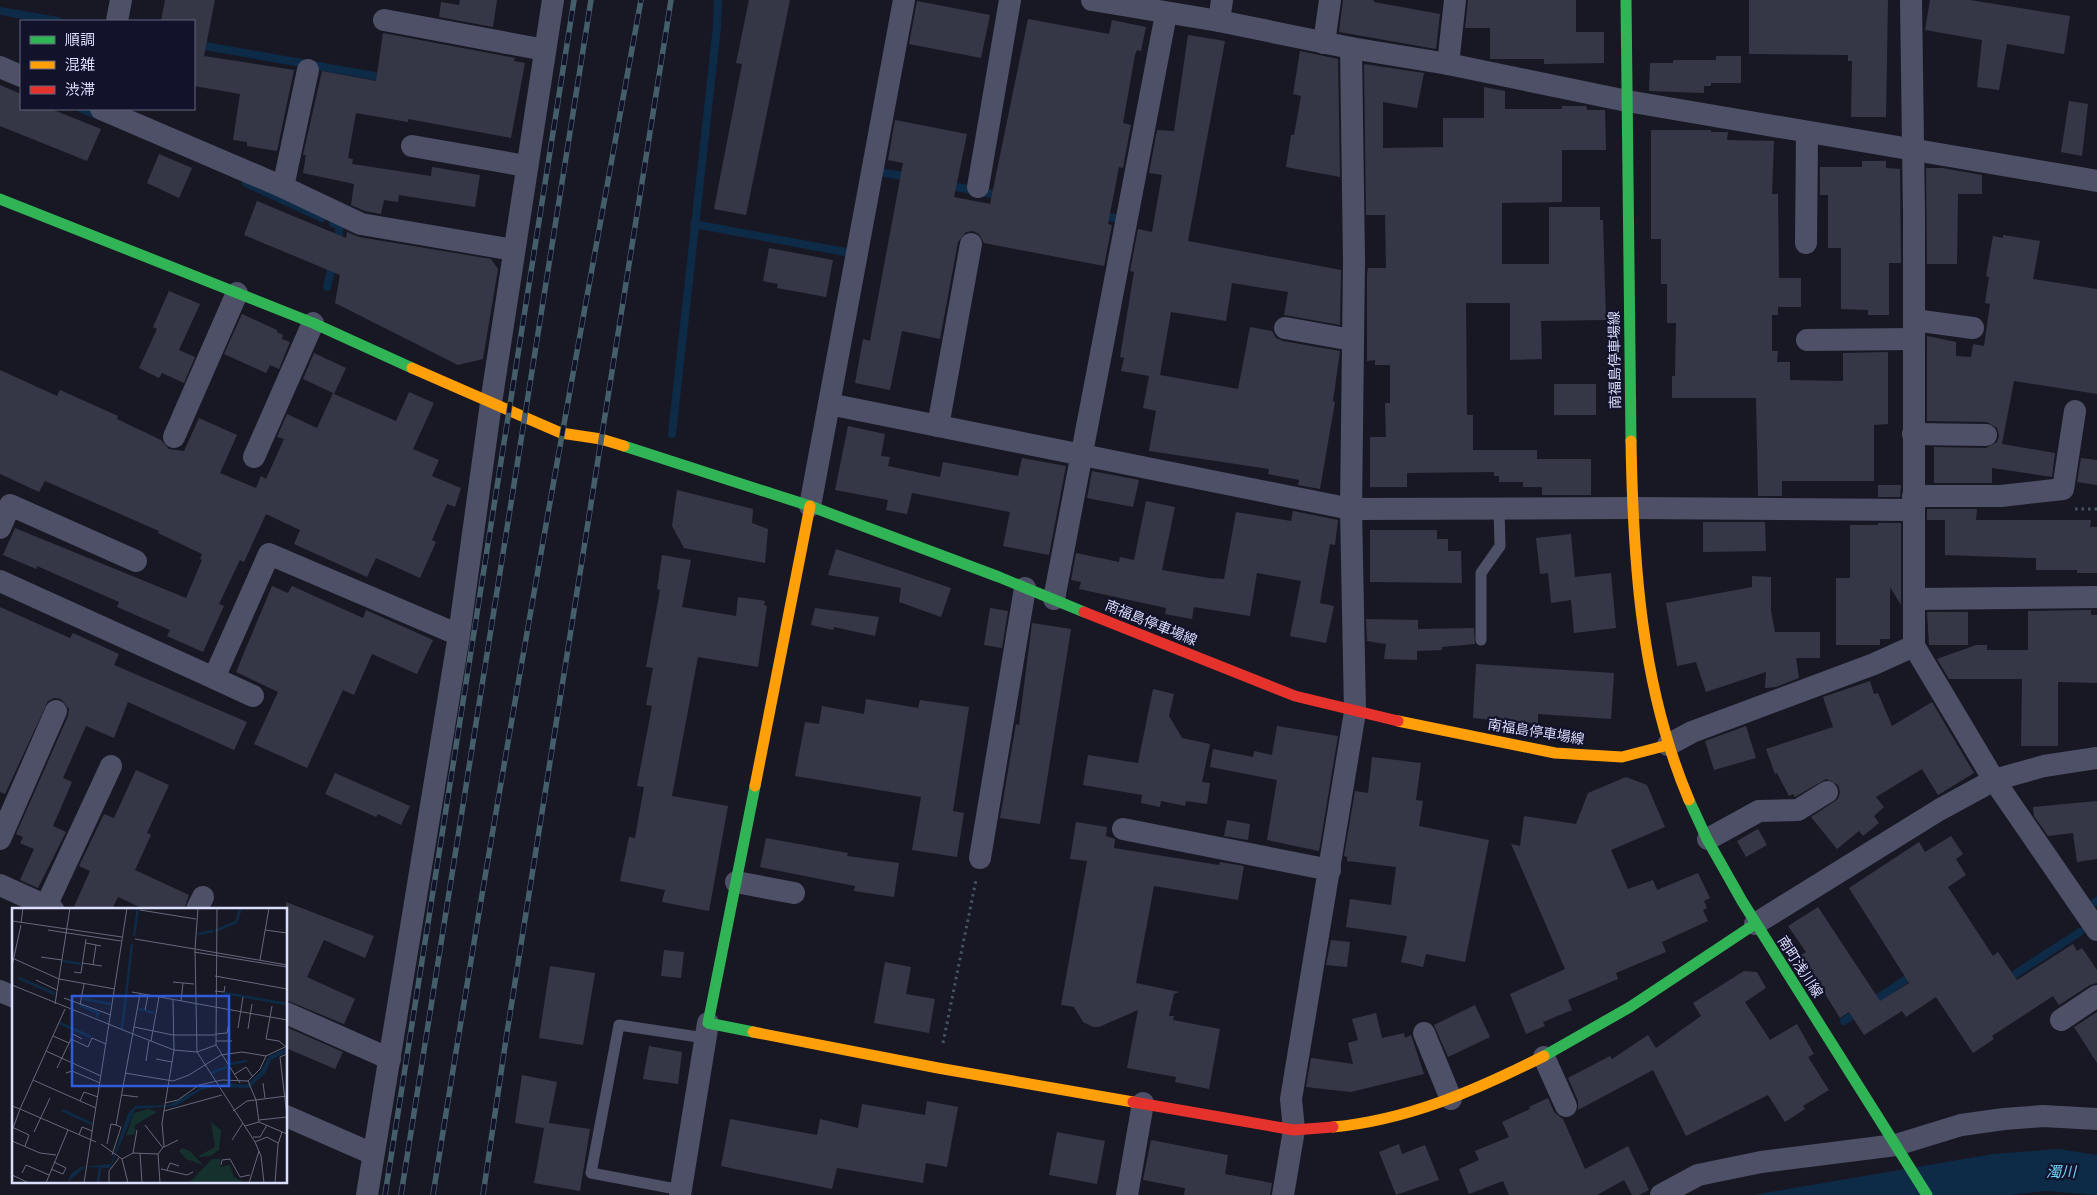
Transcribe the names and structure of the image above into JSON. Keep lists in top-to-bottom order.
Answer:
{
  "streets": {
    "street": ["南福島停車場線", "南町浅川線"]
  },
  "crossings": [
    ["南福島停車場線", "南町浅川線"]
  ],
  "water": ["濁川"],
  "legend": ["順調", "混雑", "渋滞"]
}
